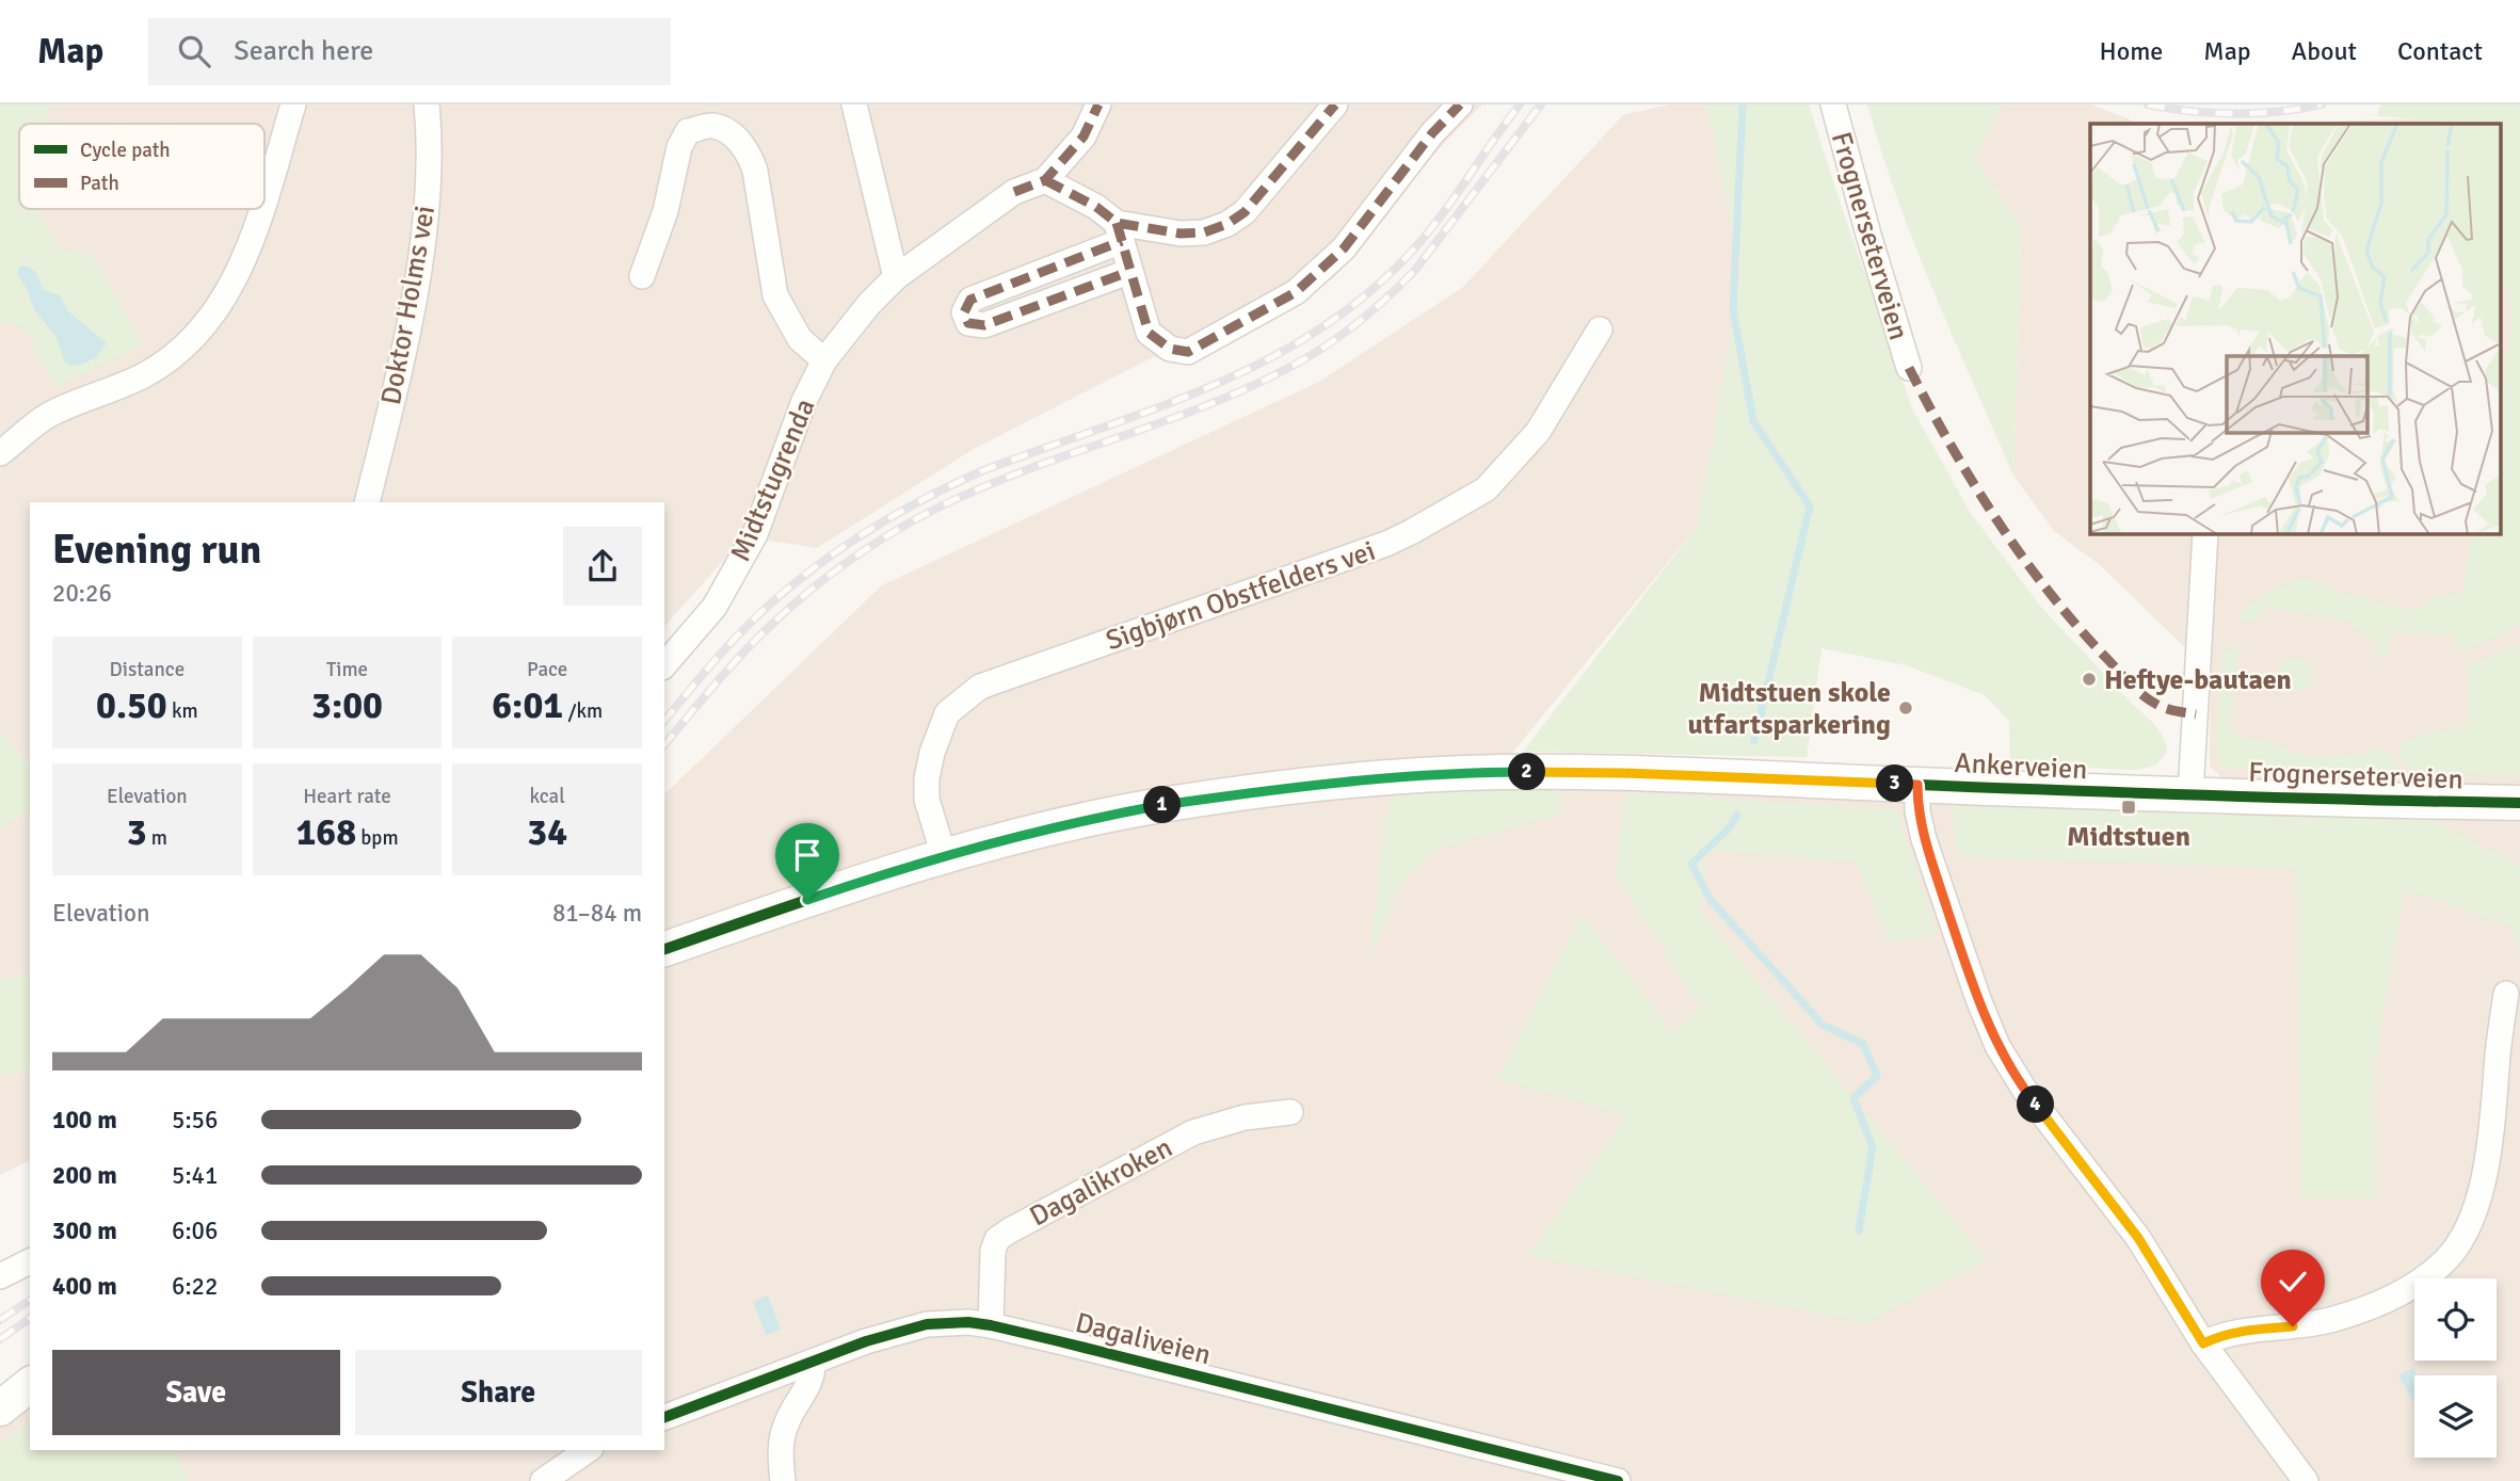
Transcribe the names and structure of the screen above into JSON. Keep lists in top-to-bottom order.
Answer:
{
  "streets": {
    "main road": ["Frognerseterveien", "Ankerveien"],
    "street": [
      "Doktor Holms vei",
      "Midtstugrenda",
      "Sigbjørn Obstfelders vei",
      "Dagalikroken",
      "Dagaliveien"
    ]
  },
  "crossings": [
    ["Frognerseterveien", "Ankerveien"],
    ["Sigbjørn Obstfelders vei", "Ankerveien"],
    ["Dagalikroken", "Dagaliveien"]
  ],
  "places": {
    "other": ["Heftye-bautaen", "Midtstuen skole utfartsparkering"],
    "transit": ["Midtstuen"]
  },
  "legend": ["Cycle path", "Path"],
  "page": {
    "header": "Map",
    "search": "Search here",
    "nav": [
      "Home",
      "Map",
      "About",
      "Contact"
    ],
    "heading": ["Evening run", "20:26"],
    "stats": [
      ["Distance", "0.50 km"],
      ["Time", "3:00"],
      ["Pace", "6:01 /km"],
      ["Elevation", "3 m"],
      ["Heart rate", "168 bpm"],
      ["kcal", "34"]
    ],
    "pins": [
      "2",
      "3",
      "1",
      "4"
    ],
    "chart": ["Elevation", "81–84 m"],
    "list": [
      {
        "name": "100 m",
        "note": "5:56"
      },
      {
        "name": "200 m",
        "note": "5:41"
      },
      {
        "name": "300 m",
        "note": "6:06"
      },
      {
        "name": "400 m",
        "note": "6:22"
      }
    ],
    "buttons": ["Save", "Share"]
  }
}
